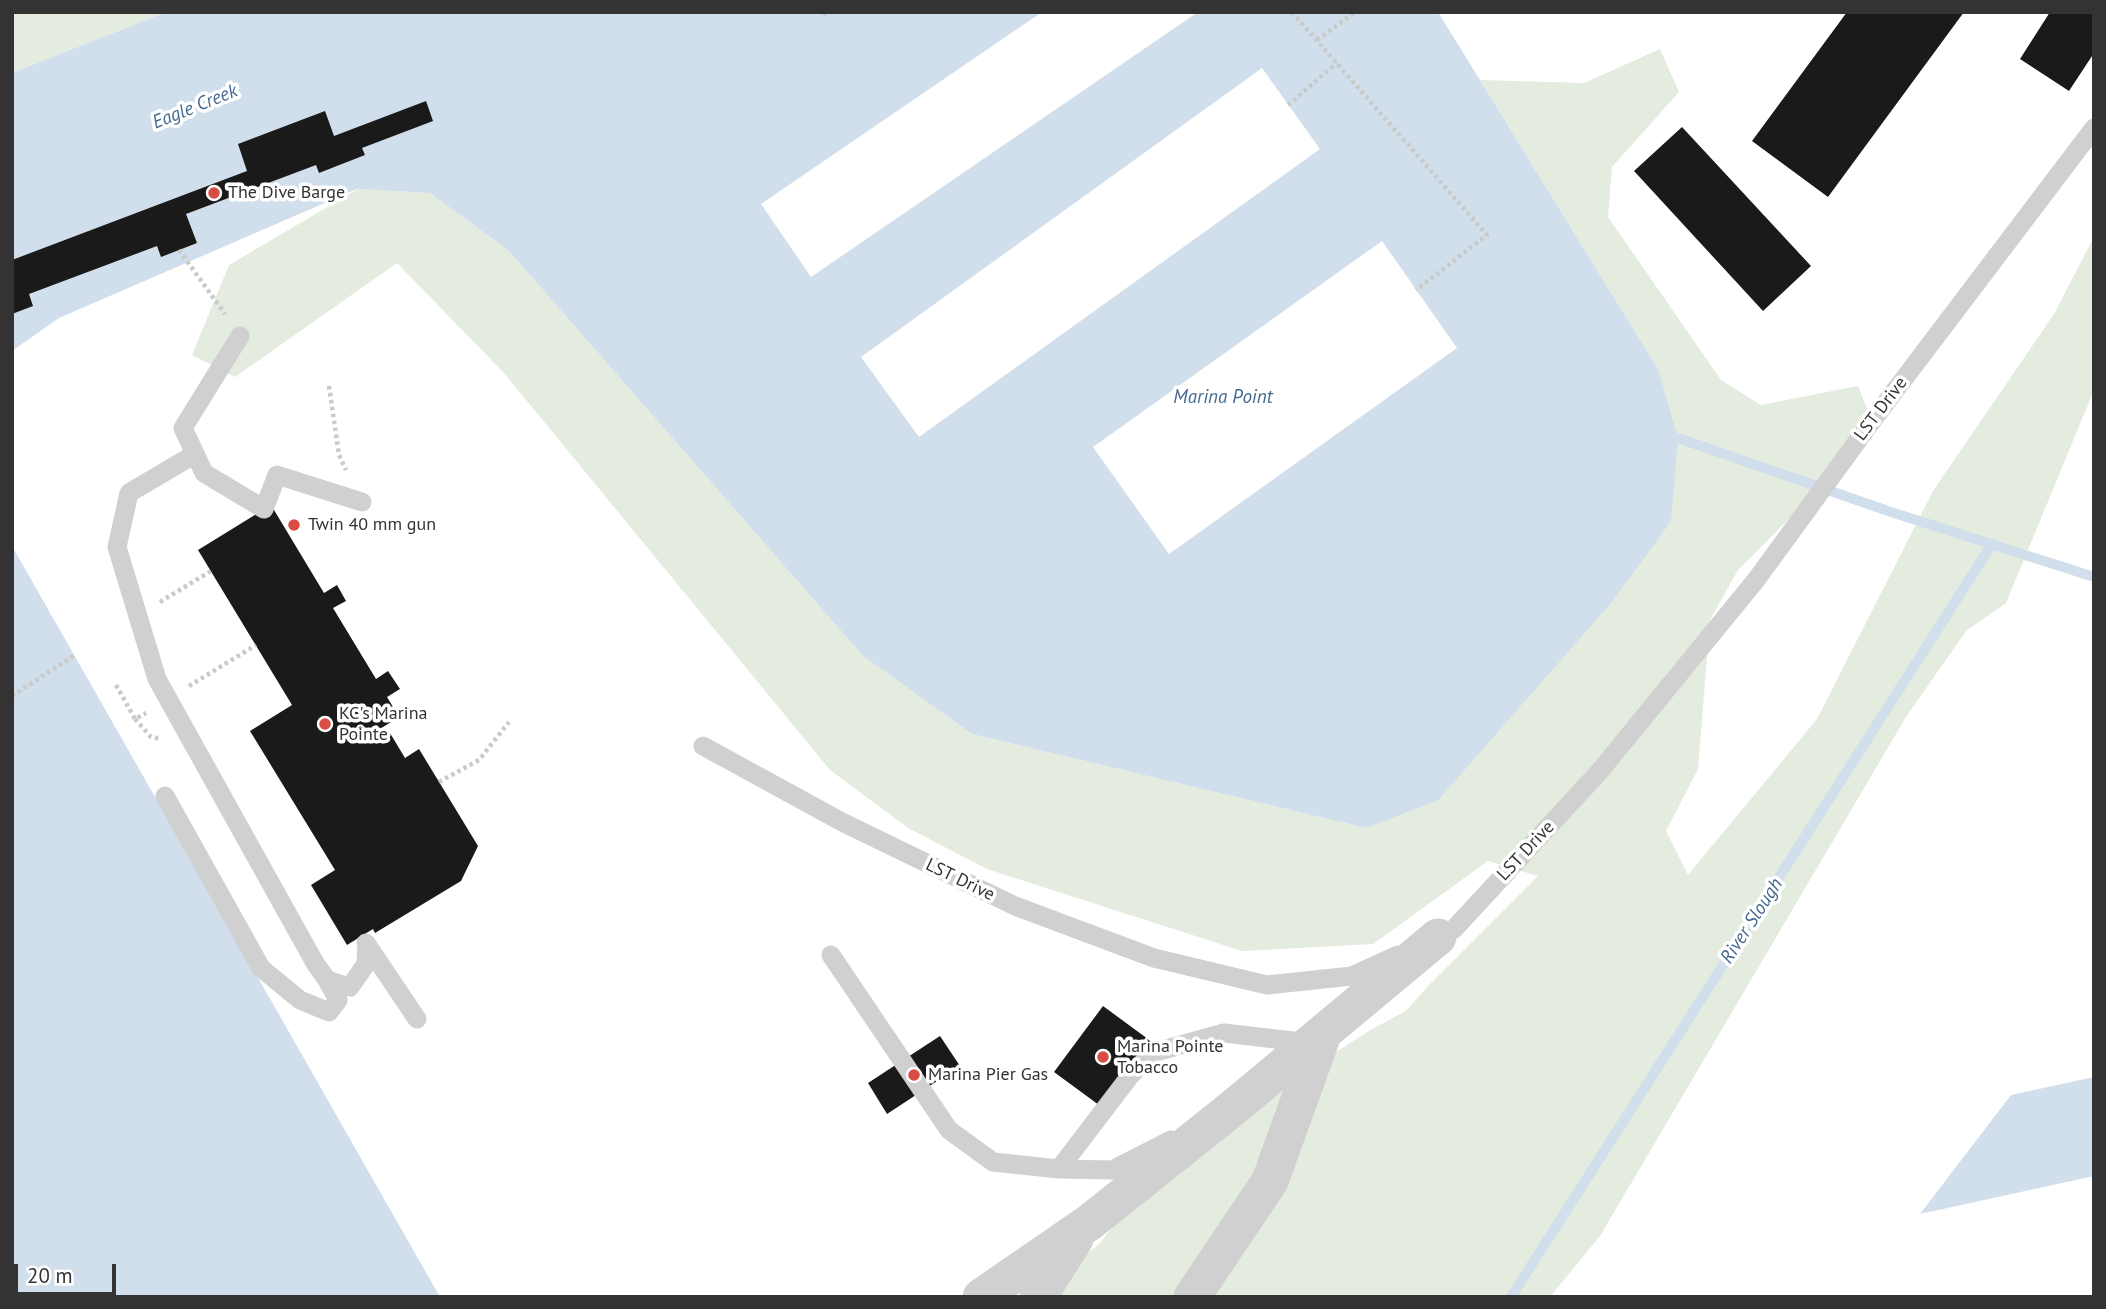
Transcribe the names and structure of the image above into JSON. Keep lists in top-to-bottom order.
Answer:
{
  "streets": {
    "lane": ["LST Drive"]
  },
  "water": ["Eagle Creek", "Marina Point", "River Slough"],
  "places": [
    "The Dive Barge",
    "Twin 40 mm gun",
    "KC's Marina Pointe",
    "Marina Pointe Tobacco",
    "Marina Pier Gas"
  ],
  "scale_bar": "20 m"
}
